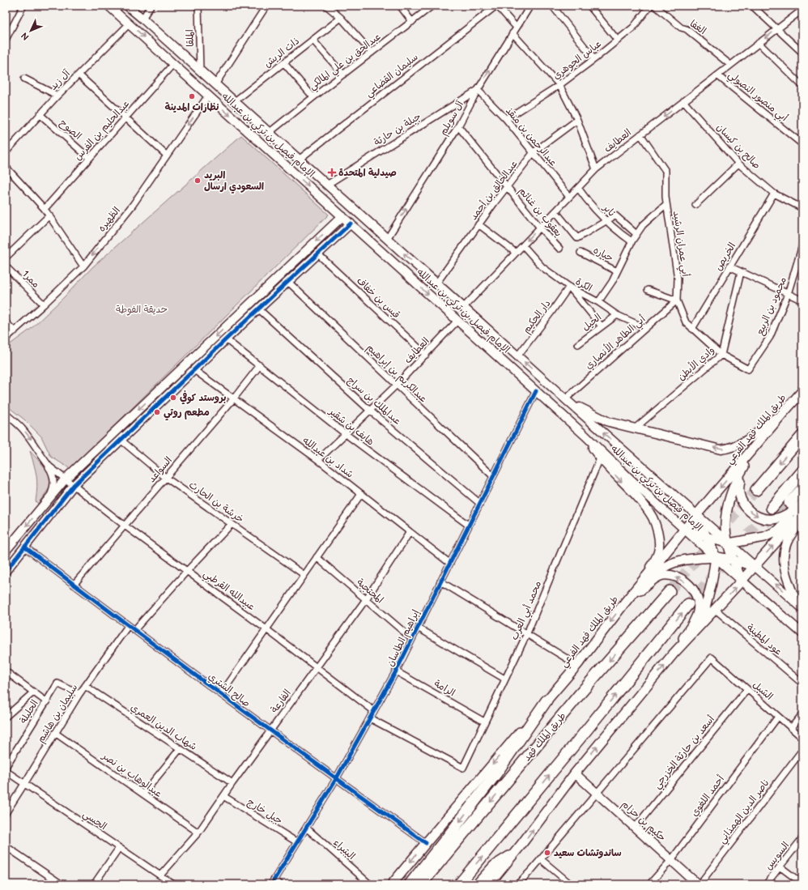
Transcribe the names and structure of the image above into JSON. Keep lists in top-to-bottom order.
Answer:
{
  "streets": {
    "highway": ["طريق الملك فهد"],
    "main road": ["الإمام فيصل بن تركي بن عبدالله", "طريق الملك فهد الفرعي", "حكيم بن حزام"],
    "street": [
      "الغفا",
      "الملقا",
      "ذات الريش",
      "عباس الجوهري",
      "عبدالحق بن علي المالكي",
      "سليمان القضاعي",
      "آل زيد",
      "أبي منصور النصولي",
      "آل سويلم",
      "الصوح",
      "جبلة بن حارثة",
      "عبدالحليم بن الفرس",
      "عبدالرحمن بن منقذ",
      "العطايف",
      "صالح بن كيسان",
      "عبدالخالق بن أحمد",
      "نابر",
      "يعقوب بن غنائم",
      "الظهيره",
      "أبي عمران الرشيد",
      "حباره",
      "الخريص",
      "ممر1",
      "الكرة",
      "قيس بن خفاف",
      "محمود بن الربيع",
      "دار الحكيم",
      "الحيل",
      "أبي الطاهر الأنصاري",
      "وادي الأبطن",
      "عبدالكريم بن إبراهيم",
      "عبدالملك بن سراج",
      "هايف بن شقير",
      "شداد بن عبدالله",
      "السواعد",
      "خرشة بن الحارث",
      "عبيدالله القرطبي",
      "المحتجبة",
      "محمد أبي العرب",
      "إبراهيم الطاسان",
      "عود المطينة",
      "الرامة",
      "صالح الشتري",
      "الشبل",
      "الفارعة",
      "الحليلة",
      "سليمان بن هاشم",
      "شهاب الدين العمري",
      "أسعد بن حارثة الخزرجي",
      "عبدالوهاب بن نصر",
      "أحمد اللغوي",
      "جبل خارج",
      "ناصر الدين الهمذاني",
      "الحسي",
      "البتيراء",
      "السويس"
    ]
  },
  "crossings": [
    ["الغفا", "العطايف"],
    ["الملقا", "الإمام فيصل بن تركي بن عبدالله"],
    ["ذات الريش", "الإمام فيصل بن تركي بن عبدالله"],
    ["عباس الجوهري", "عبدالرحمن بن منقذ"],
    ["عبدالحق بن علي المالكي", "الإمام فيصل بن تركي بن عبدالله"],
    ["سليمان القضاعي", "الإمام فيصل بن تركي بن عبدالله"],
    ["آل زيد", "الصوح"],
    ["آل زيد", "الإمام فيصل بن تركي بن عبدالله"],
    ["أبي منصور النصولي", "العطايف"],
    ["آل سويلم", "جبلة بن حارثة"],
    ["آل سويلم", "الإمام فيصل بن تركي بن عبدالله"],
    ["آل سويلم", "عبدالرحمن بن منقذ"],
    ["آل سويلم", "يعقوب بن غنائم"],
    ["الصوح", "عبدالحليم بن الفرس"],
    ["جبلة بن حارثة", "الإمام فيصل بن تركي بن عبدالله"],
    ["جبلة بن حارثة", "عبدالرحمن بن منقذ"],
    ["عبدالحليم بن الفرس", "الإمام فيصل بن تركي بن عبدالله"],
    ["الإمام فيصل بن تركي بن عبدالله", "العطايف"],
    ["الإمام فيصل بن تركي بن عبدالله", "عبدالخالق بن أحمد"],
    ["الإمام فيصل بن تركي بن عبدالله", "الظهيره"],
    ["الإمام فيصل بن تركي بن عبدالله", "دار الحكيم"],
    ["الإمام فيصل بن تركي بن عبدالله", "أبي الطاهر الأنصاري"],
    ["الإمام فيصل بن تركي بن عبدالله", "طريق الملك فهد الفرعي"],
    ["الإمام فيصل بن تركي بن عبدالله", "إبراهيم الطاسان"],
    ["عبدالرحمن بن منقذ", "العطايف"],
    ["عبدالرحمن بن منقذ", "عبدالخالق بن أحمد"],
    ["العطايف", "صالح بن كيسان"],
    ["العطايف", "نابر"],
    ["العطايف", "يعقوب بن غنائم"],
    ["العطايف", "أبي عمران الرشيد"],
    ["العطايف", "الكرة"],
    ["العطايف", "قيس بن خفاف"],
    ["العطايف", "عبدالكريم بن إبراهيم"],
    ["العطايف", "عبدالملك بن سراج"],
    ["العطايف", "هايف بن شقير"],
    ["العطايف", "شداد بن عبدالله"],
    ["صالح بن كيسان", "الخريص"],
    ["عبدالخالق بن أحمد", "يعقوب بن غنائم"],
    ["الظهيره", "ممر1"],
    ["أبي عمران الرشيد", "الخريص"],
    ["أبي عمران الرشيد", "محمود بن الربيع"],
    ["أبي عمران الرشيد", "أبي الطاهر الأنصاري"],
    ["أبي عمران الرشيد", "وادي الأبطن"],
    ["الكرة", "دار الحكيم"],
    ["الكرة", "الحيل"],
    ["الكرة", "أبي الطاهر الأنصاري"],
    ["عبدالكريم بن إبراهيم", "إبراهيم الطاسان"],
    ["عبدالملك بن سراج", "إبراهيم الطاسان"],
    ["هايف بن شقير", "السواعد"],
    ["هايف بن شقير", "إبراهيم الطاسان"],
    ["طريق الملك فهد الفرعي", "صالح الشتري"],
    ["شداد بن عبدالله", "السواعد"],
    ["شداد بن عبدالله", "إبراهيم الطاسان"],
    ["شداد بن عبدالله", "الفارعة"],
    ["السواعد", "خرشة بن الحارث"],
    ["السواعد", "عبيدالله القرطبي"],
    ["السواعد", "صالح الشتري"],
    ["عبيدالله القرطبي", "إبراهيم الطاسان"],
    ["عبيدالله القرطبي", "الفارعة"],
    ["المحتجبة", "إبراهيم الطاسان"],
    ["المحتجبة", "الفارعة"],
    ["محمد أبي العرب", "إبراهيم الطاسان"],
    ["محمد أبي العرب", "الرامة"],
    ["إبراهيم الطاسان", "الرامة"],
    ["إبراهيم الطاسان", "صالح الشتري"],
    ["إبراهيم الطاسان", "جبل خارج"],
    ["إبراهيم الطاسان", "البتيراء"],
    ["صالح الشتري", "الفارعة"],
    ["صالح الشتري", "سليمان بن هاشم"],
    ["الشبل", "أسعد بن حارثة الخزرجي"],
    ["الشبل", "أحمد اللغوي"],
    ["الشبل", "حكيم بن حزام"],
    ["الفارعة", "شهاب الدين العمري"],
    ["الفارعة", "عبدالوهاب بن نصر"],
    ["الفارعة", "جبل خارج"],
    ["الفارعة", "الحسي"],
    ["الحليلة", "سليمان بن هاشم"],
    ["سليمان بن هاشم", "شهاب الدين العمري"],
    ["سليمان بن هاشم", "عبدالوهاب بن نصر"],
    ["سليمان بن هاشم", "الحسي"],
    ["أسعد بن حارثة الخزرجي", "حكيم بن حزام"],
    ["أحمد اللغوي", "حكيم بن حزام"],
    ["ناصر الدين الهمذاني", "حكيم بن حزام"]
  ],
  "one_way": ["آل سويلم", "الظهيره"],
  "parks": ["حديقة الفوطة"],
  "places": {
    "other": [
      "نظارات المدينة",
      "البريد السعودي ارسال",
      "بروستد كوفي",
      "مطعم روتي",
      "ساندوتشات سعيد"
    ],
    "health": ["صيدلية المتحدة"]
  },
  "north": "bottom left"
}
